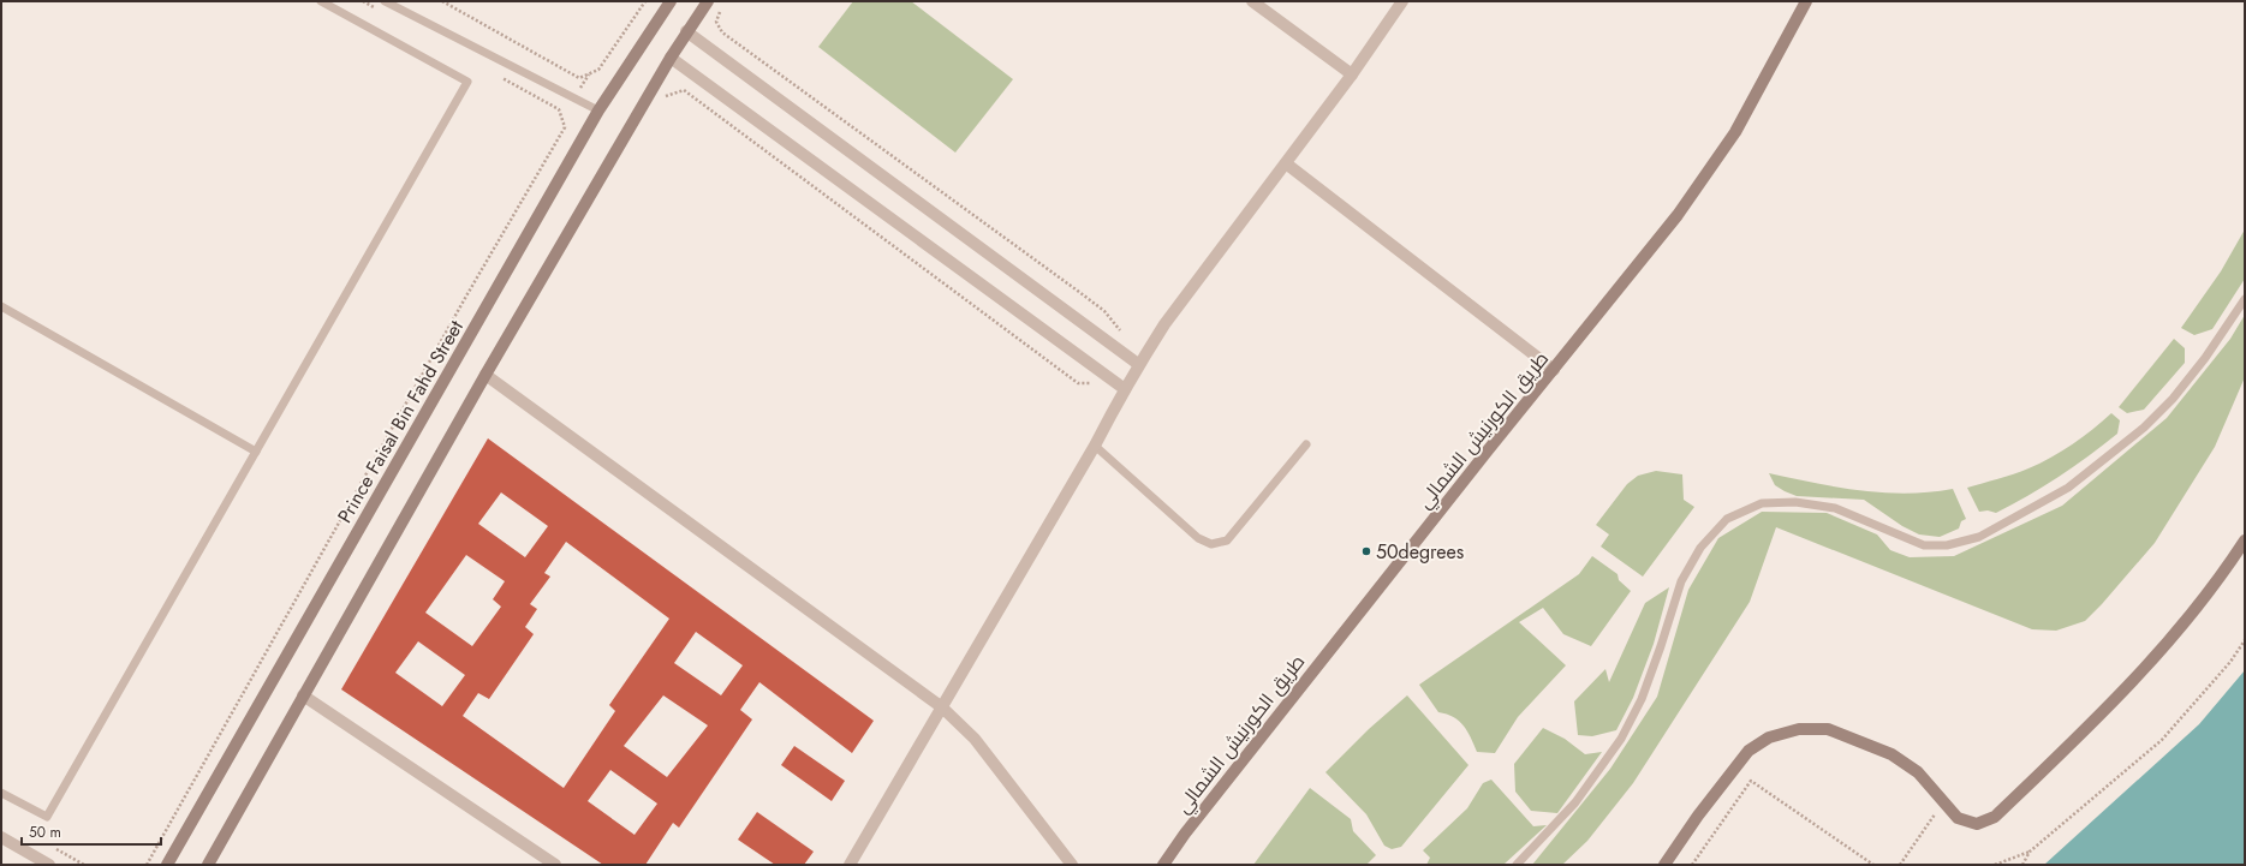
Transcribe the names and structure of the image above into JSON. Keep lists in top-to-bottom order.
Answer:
{
  "streets": {
    "main road": ["Prince Faisal Bin Fahd Street", "طريق الكورنيش الشمالي"]
  },
  "places": ["50degrees"],
  "scale_bar": "50 m"
}
